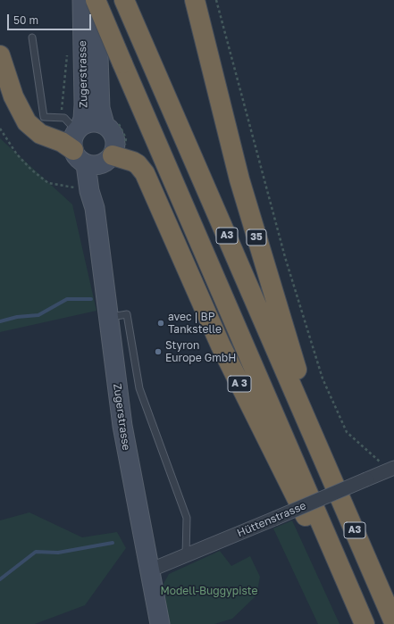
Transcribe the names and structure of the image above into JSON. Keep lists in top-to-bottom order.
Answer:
{
  "streets": {
    "highway": ["A3", "35", "A 3"],
    "main road": ["Zugerstrasse"],
    "street": ["Hüttenstrasse"]
  },
  "crossings": [
    ["Zugerstrasse", "A3"],
    ["Zugerstrasse", "A 3"],
    ["Zugerstrasse", "Hüttenstrasse"],
    ["A3", "35"]
  ],
  "parks": ["Modell-Buggypiste"],
  "places": ["avec | BP Tankstelle", "Styron Europe GmbH"],
  "scale_bar": "50 m"
}
